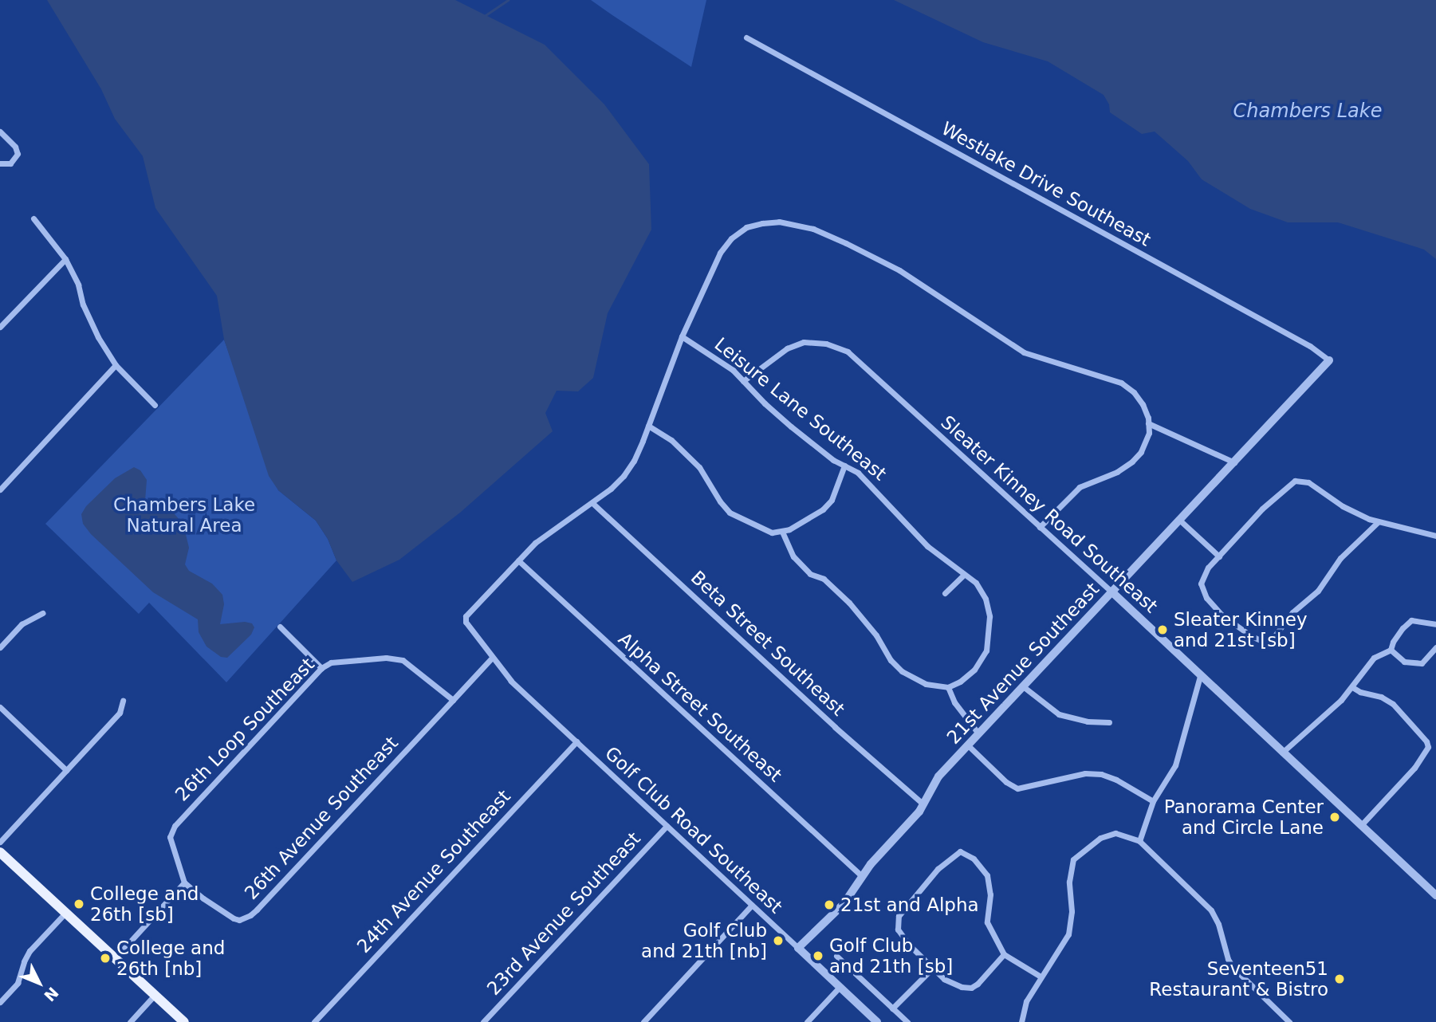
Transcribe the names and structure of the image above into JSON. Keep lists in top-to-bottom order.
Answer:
{
  "streets": {
    "street": [
      "Westlake Drive Southeast",
      "Leisure Lane Southeast",
      "Sleater Kinney Road Southeast",
      "Beta Street Southeast",
      "21st Avenue Southeast",
      "Alpha Street Southeast",
      "26th Loop Southeast",
      "26th Avenue Southeast",
      "Golf Club Road Southeast",
      "24th Avenue Southeast",
      "23rd Avenue Southeast"
    ]
  },
  "crossings": [
    ["Westlake Drive Southeast", "21st Avenue Southeast"],
    ["Leisure Lane Southeast", "Sleater Kinney Road Southeast"],
    ["Sleater Kinney Road Southeast", "21st Avenue Southeast"],
    ["Beta Street Southeast", "21st Avenue Southeast"],
    ["21st Avenue Southeast", "Alpha Street Southeast"],
    ["21st Avenue Southeast", "Golf Club Road Southeast"],
    ["Alpha Street Southeast", "Golf Club Road Southeast"],
    ["26th Loop Southeast", "26th Avenue Southeast"],
    ["26th Avenue Southeast", "Golf Club Road Southeast"],
    ["Golf Club Road Southeast", "24th Avenue Southeast"],
    ["Golf Club Road Southeast", "23rd Avenue Southeast"]
  ],
  "water": ["Chambers Lake"],
  "parks": ["Chambers Lake Natural Area"],
  "places": [
    "Sleater Kinney and 21st [sb]",
    "Panorama Center and Circle Lane",
    "College and 26th [sb]",
    "21st and Alpha",
    "Golf Club and 21th [nb]",
    "Golf Club and 21th [sb]",
    "College and 26th [nb]",
    "Seventeen51 Restaurant & Bistro"
  ],
  "north": "bottom right"
}
